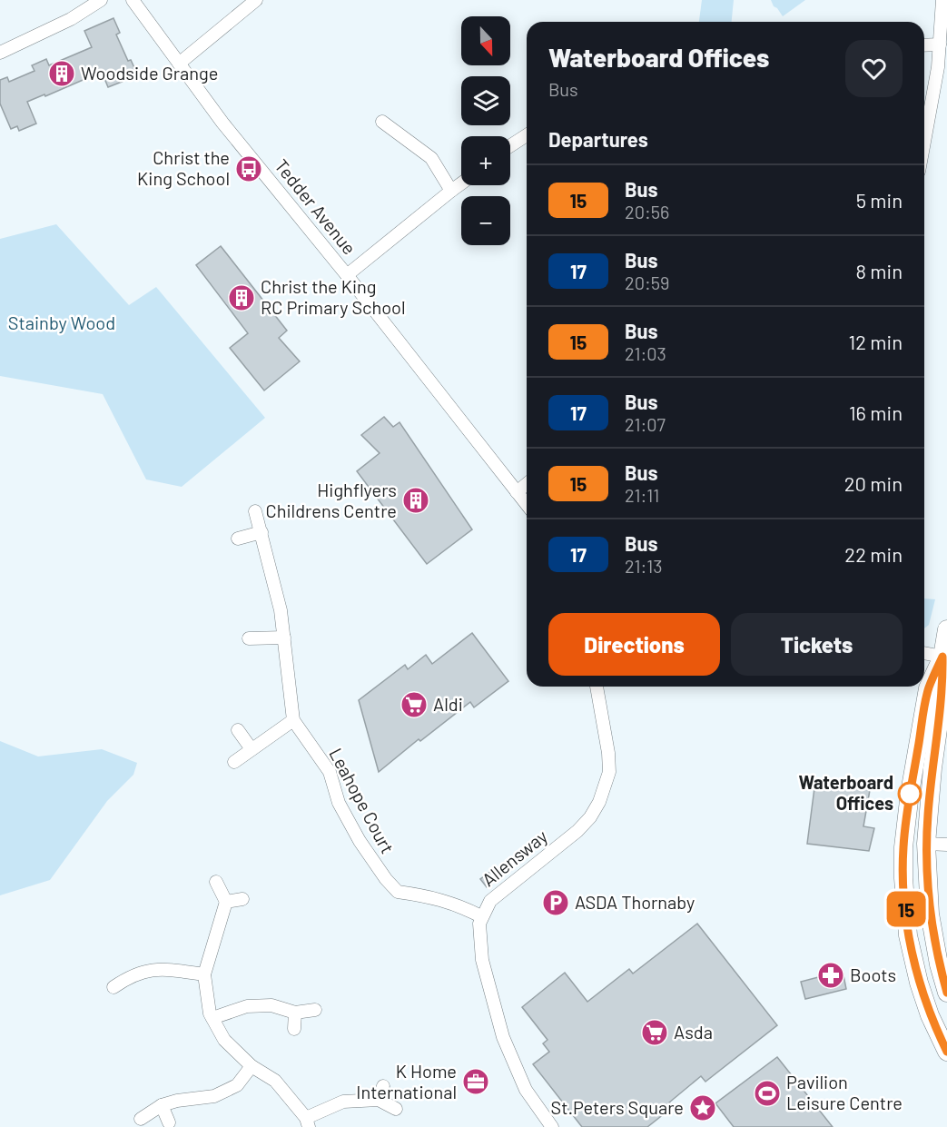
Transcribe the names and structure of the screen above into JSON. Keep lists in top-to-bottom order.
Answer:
{
  "streets": {
    "street": ["Tedder Avenue", "Leahope Court", "Allensway"]
  },
  "crossings": [
    ["Leahope Court", "Allensway"]
  ],
  "parks": ["Stainby Wood"],
  "places": {
    "building": ["Woodside Grange", "Christ the King RC Primary School", "Highflyers Childrens Centre"],
    "bus stop": ["Christ the King School"],
    "supermarket": ["Aldi", "Asda"],
    "other": ["Waterboard Offices"],
    "parking": ["ASDA Thornaby"],
    "pharmacy": ["Boots"],
    "office": ["K Home International"],
    "sports": ["Pavilion Leisure Centre"],
    "place": ["St.Peters Square"]
  },
  "lines": ["bus line 15"],
  "north": "bottom",
  "page": {
    "on_map": "15",
    "map_buttons": ["+", "−"],
    "heading": [
      ["Waterboard Offices", "Bus"],
      "Departures"
    ],
    "list": [
      {
        "mark": "15",
        "name": "Bus",
        "note": "20:56",
        "value": "5 min"
      },
      {
        "mark": "17",
        "name": "Bus",
        "note": "20:59",
        "value": "8 min"
      },
      {
        "mark": "15",
        "name": "Bus",
        "note": "21:03",
        "value": "12 min"
      },
      {
        "mark": "17",
        "name": "Bus",
        "note": "21:07",
        "value": "16 min"
      },
      {
        "mark": "15",
        "name": "Bus",
        "note": "21:11",
        "value": "20 min"
      },
      {
        "mark": "17",
        "name": "Bus",
        "note": "21:13",
        "value": "22 min"
      }
    ],
    "buttons": ["Directions", "Tickets"]
  }
}
